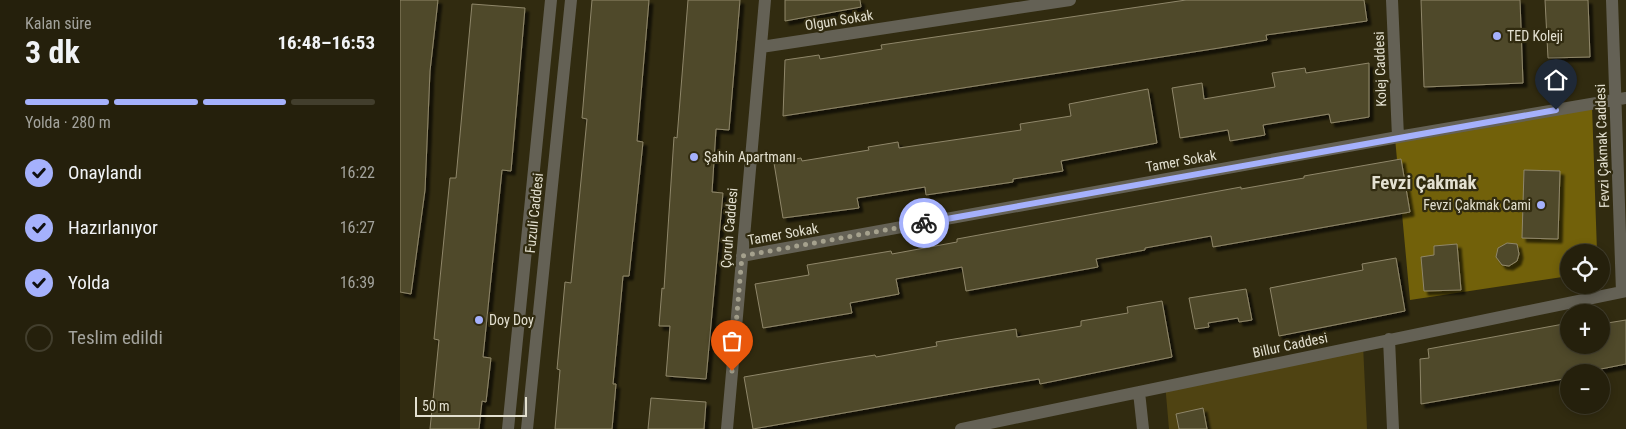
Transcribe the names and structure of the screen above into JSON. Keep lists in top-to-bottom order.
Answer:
{
  "streets": {
    "street": [
      "Olgun Sokak",
      "Kolej Caddesi",
      "Fevzi Çakmak Caddesi",
      "Tamer Sokak",
      "Fuzuli Caddesi",
      "Çoruh Caddesi",
      "Billur Caddesi"
    ]
  },
  "crossings": [
    ["Olgun Sokak", "Çoruh Caddesi"],
    ["Kolej Caddesi", "Tamer Sokak"],
    ["Fevzi Çakmak Caddesi", "Tamer Sokak"],
    ["Fevzi Çakmak Caddesi", "Billur Caddesi"],
    ["Tamer Sokak", "Çoruh Caddesi"]
  ],
  "districts": ["Fevzi Çakmak"],
  "places": [
    "TED Koleji",
    "Şahin Apartmanı",
    "Fevzi Çakmak Cami",
    "Doy Doy"
  ],
  "scale_bar": "50 m",
  "page": {
    "heading": ["3 dk", "Kalan süre", "16:48–16:53"],
    "bar": "Yolda · 280 m",
    "list": [
      ["Onaylandı", "16:22"],
      ["Hazırlanıyor", "16:27"],
      ["Yolda", "16:39"],
      "Teslim edildi"
    ],
    "map_buttons": ["+", "−"],
    "scale": "50 m"
  }
}
